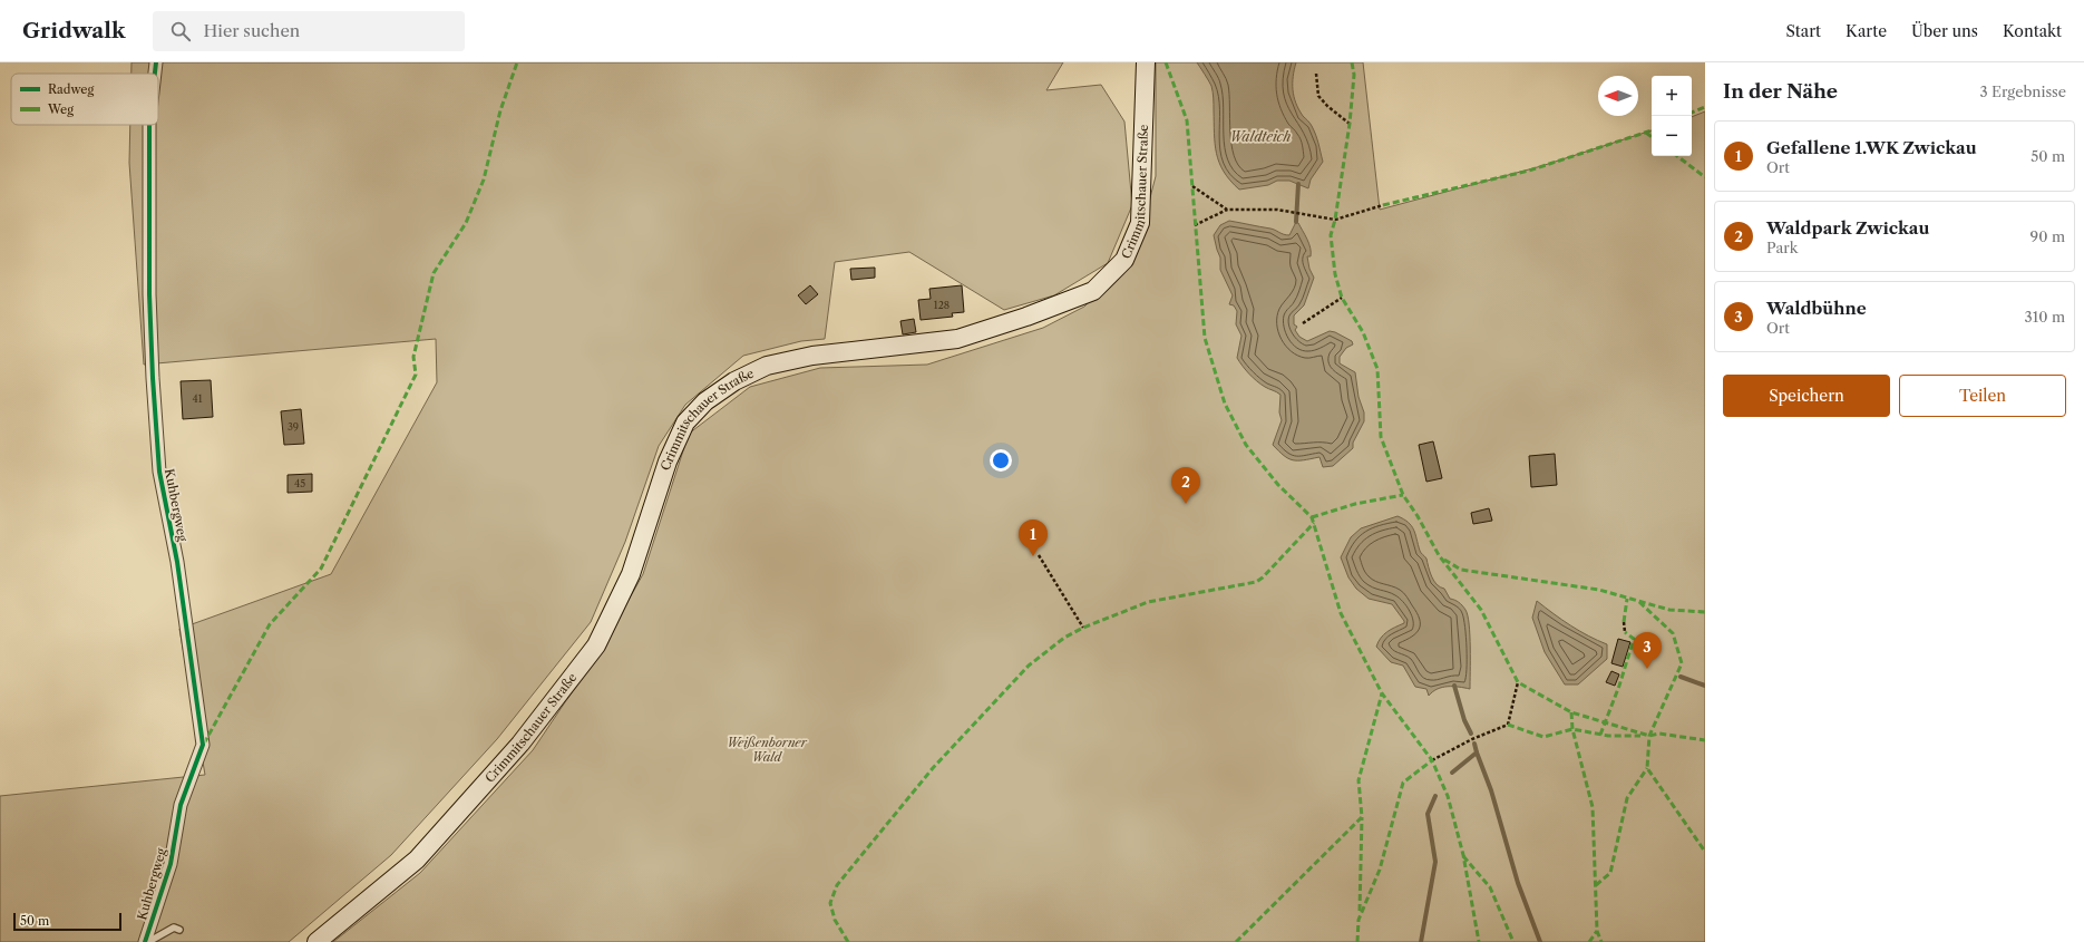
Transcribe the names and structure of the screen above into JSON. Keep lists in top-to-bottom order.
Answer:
{
  "streets": {
    "main road": ["Crimmitschauer Straße"],
    "street": ["Kuhbergweg"]
  },
  "water": ["Waldteich"],
  "parks": ["Weißenborner Wald"],
  "house_numbers": [
    "128",
    "41",
    "39",
    "45"
  ],
  "legend": ["Radweg", "Weg"],
  "scale_bar": "50 m",
  "north": "left",
  "page": {
    "header": "Gridwalk",
    "search": "Hier suchen",
    "nav": [
      "Start",
      "Karte",
      "Über uns",
      "Kontakt"
    ],
    "heading": ["In der Nähe", "3 Ergebnisse"],
    "map_buttons": ["+", "−"],
    "list": [
      {
        "mark": "1",
        "name": "Gefallene 1.WK Zwickau",
        "note": "Ort",
        "value": "50 m"
      },
      {
        "mark": "2",
        "name": "Waldpark Zwickau",
        "note": "Park",
        "value": "90 m"
      },
      {
        "mark": "3",
        "name": "Waldbühne",
        "note": "Ort",
        "value": "310 m"
      }
    ],
    "buttons": ["Speichern", "Teilen"],
    "pins": ["2", "1", "3"],
    "scale": "50 m"
  }
}
